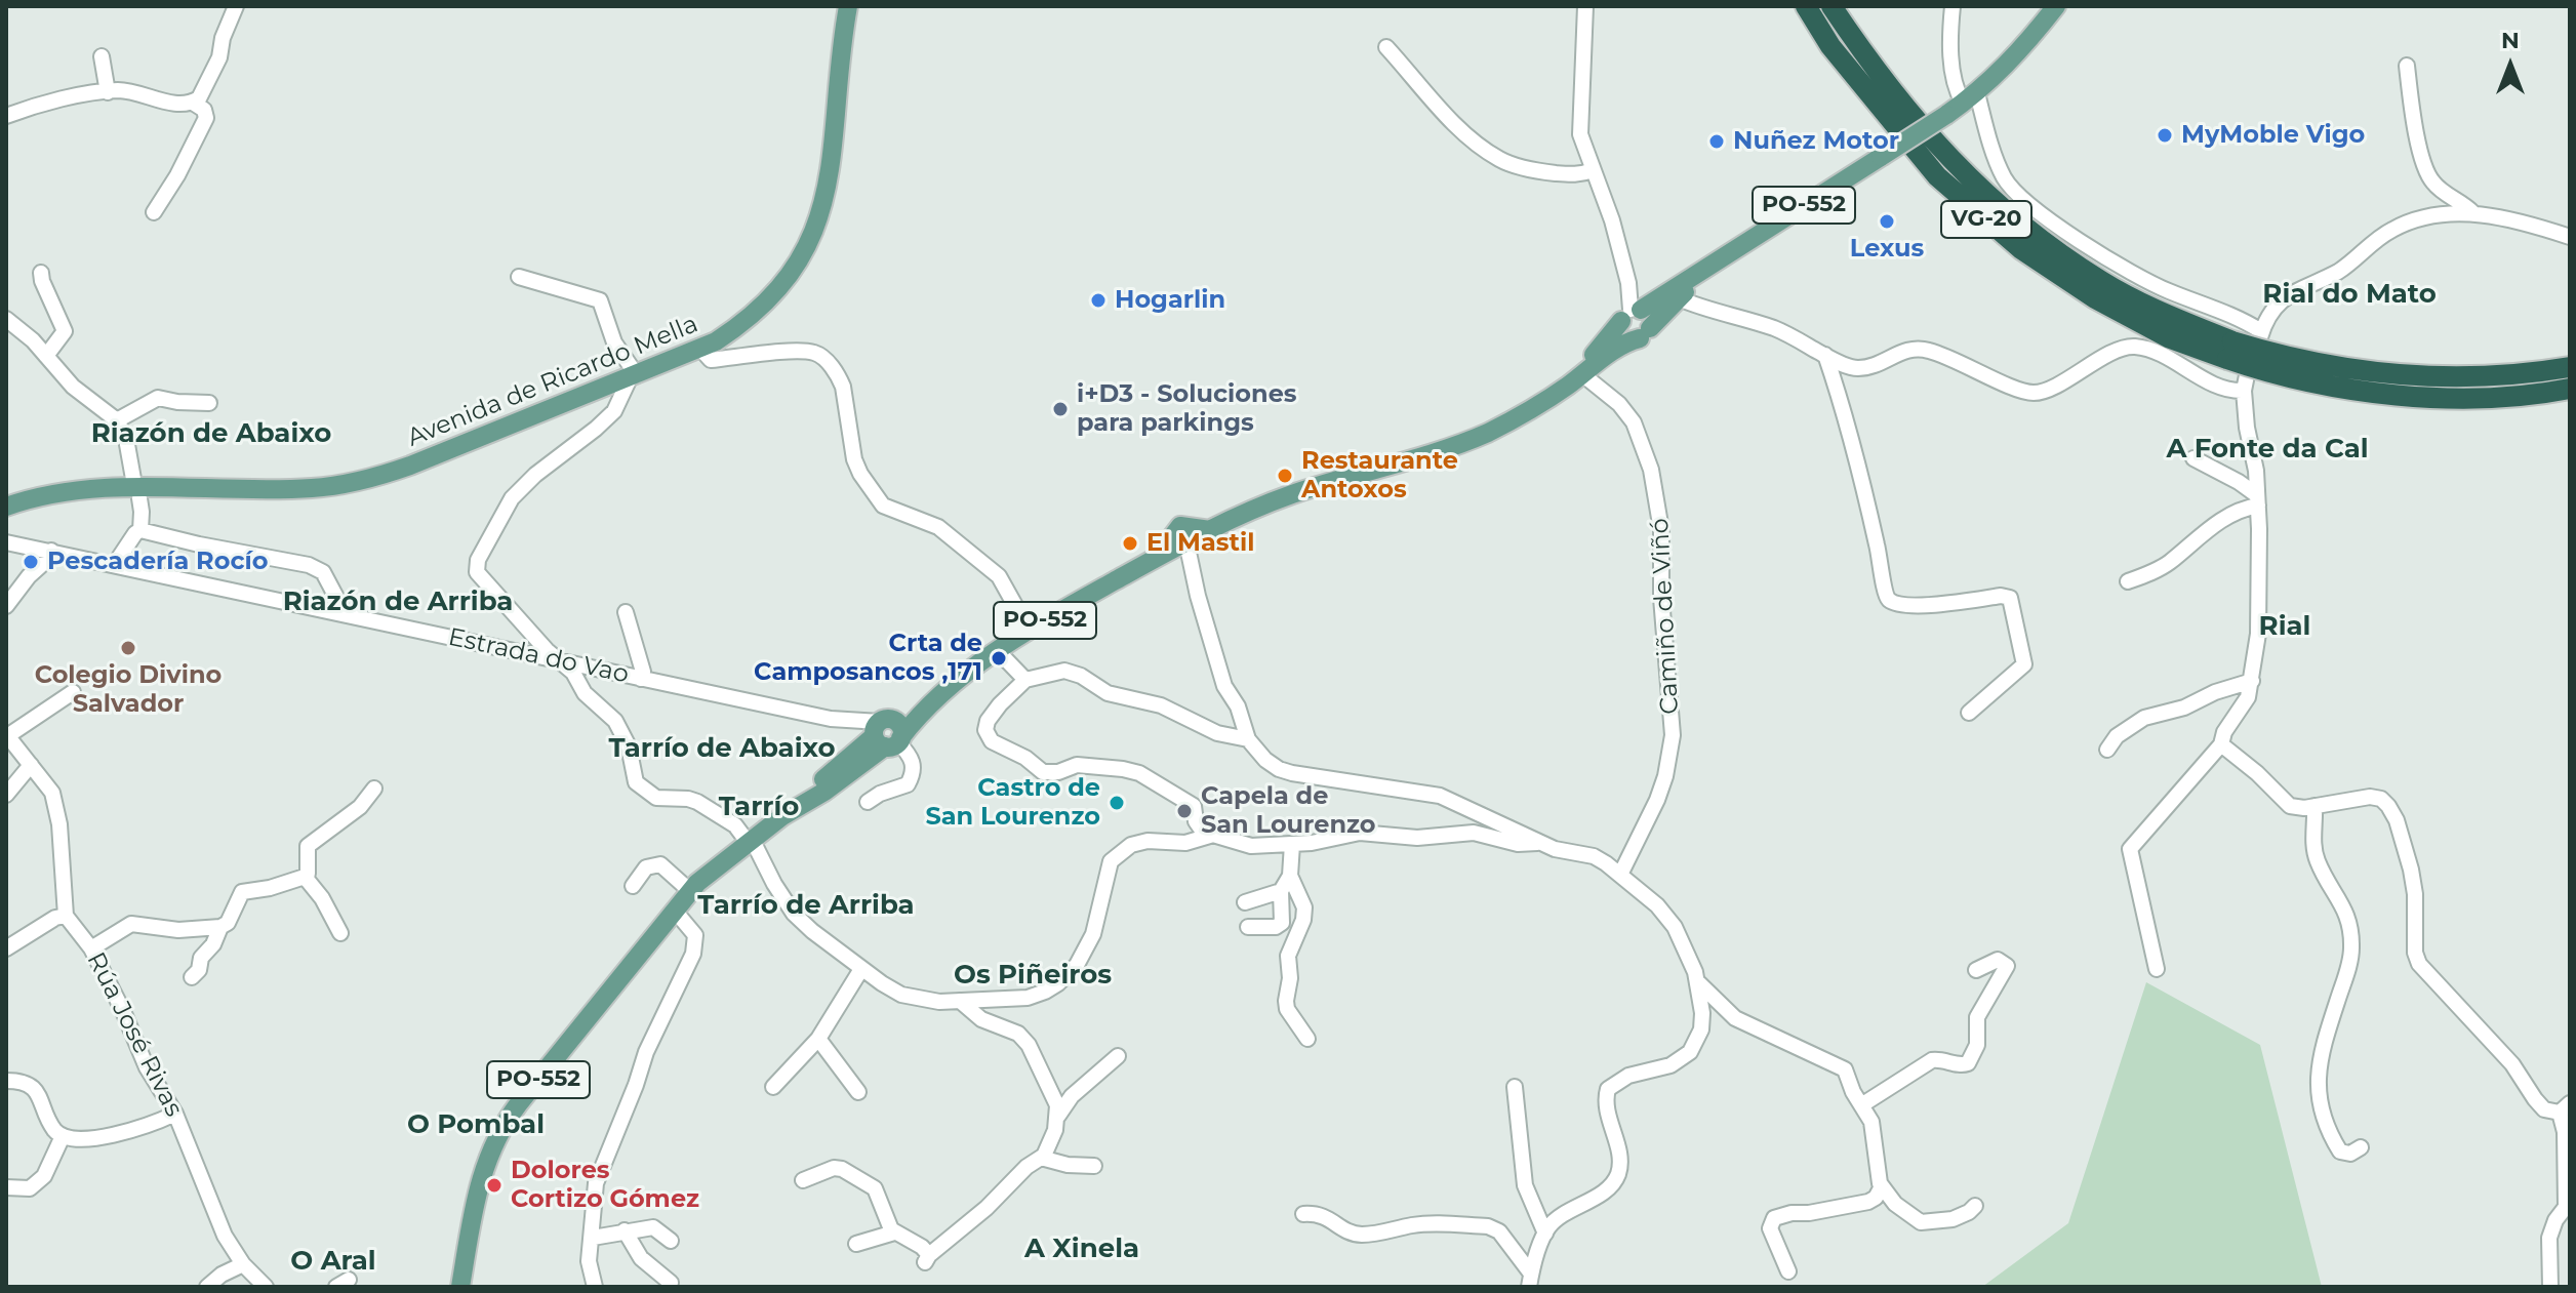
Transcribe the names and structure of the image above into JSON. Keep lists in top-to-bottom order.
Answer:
{
  "streets": {
    "highway": ["VG-20"],
    "main road": ["PO-552", "Avenida de Ricardo Mella"],
    "street": ["Camiño de Viñó", "Estrada do Vao", "Rúa José Rivas"]
  },
  "crossings": [
    ["PO-552", "Camiño de Viñó"],
    ["PO-552", "Estrada do Vao"]
  ],
  "districts": [
    "Rial do Mato",
    "Riazón de Abaixo",
    "A Fonte da Cal",
    "Riazón de Arriba",
    "Rial",
    "Tarrío de Abaixo",
    "Tarrío",
    "Tarrío de Arriba",
    "Os Piñeiros",
    "O Pombal",
    "A Xinela",
    "O Aral"
  ],
  "places": [
    "MyMoble Vigo",
    "Nuñez Motor",
    "Lexus",
    "Hogarlin",
    "i+D3 - Soluciones para parkings",
    "Restaurante Antoxos",
    "El Mastil",
    "Pescadería Rocío",
    "Colegio Divino Salvador",
    "Crta de Camposancos ,171",
    "Castro de San Lourenzo",
    "Capela de San Lourenzo",
    "Dolores Cortizo Gómez"
  ],
  "north": "top"
}
